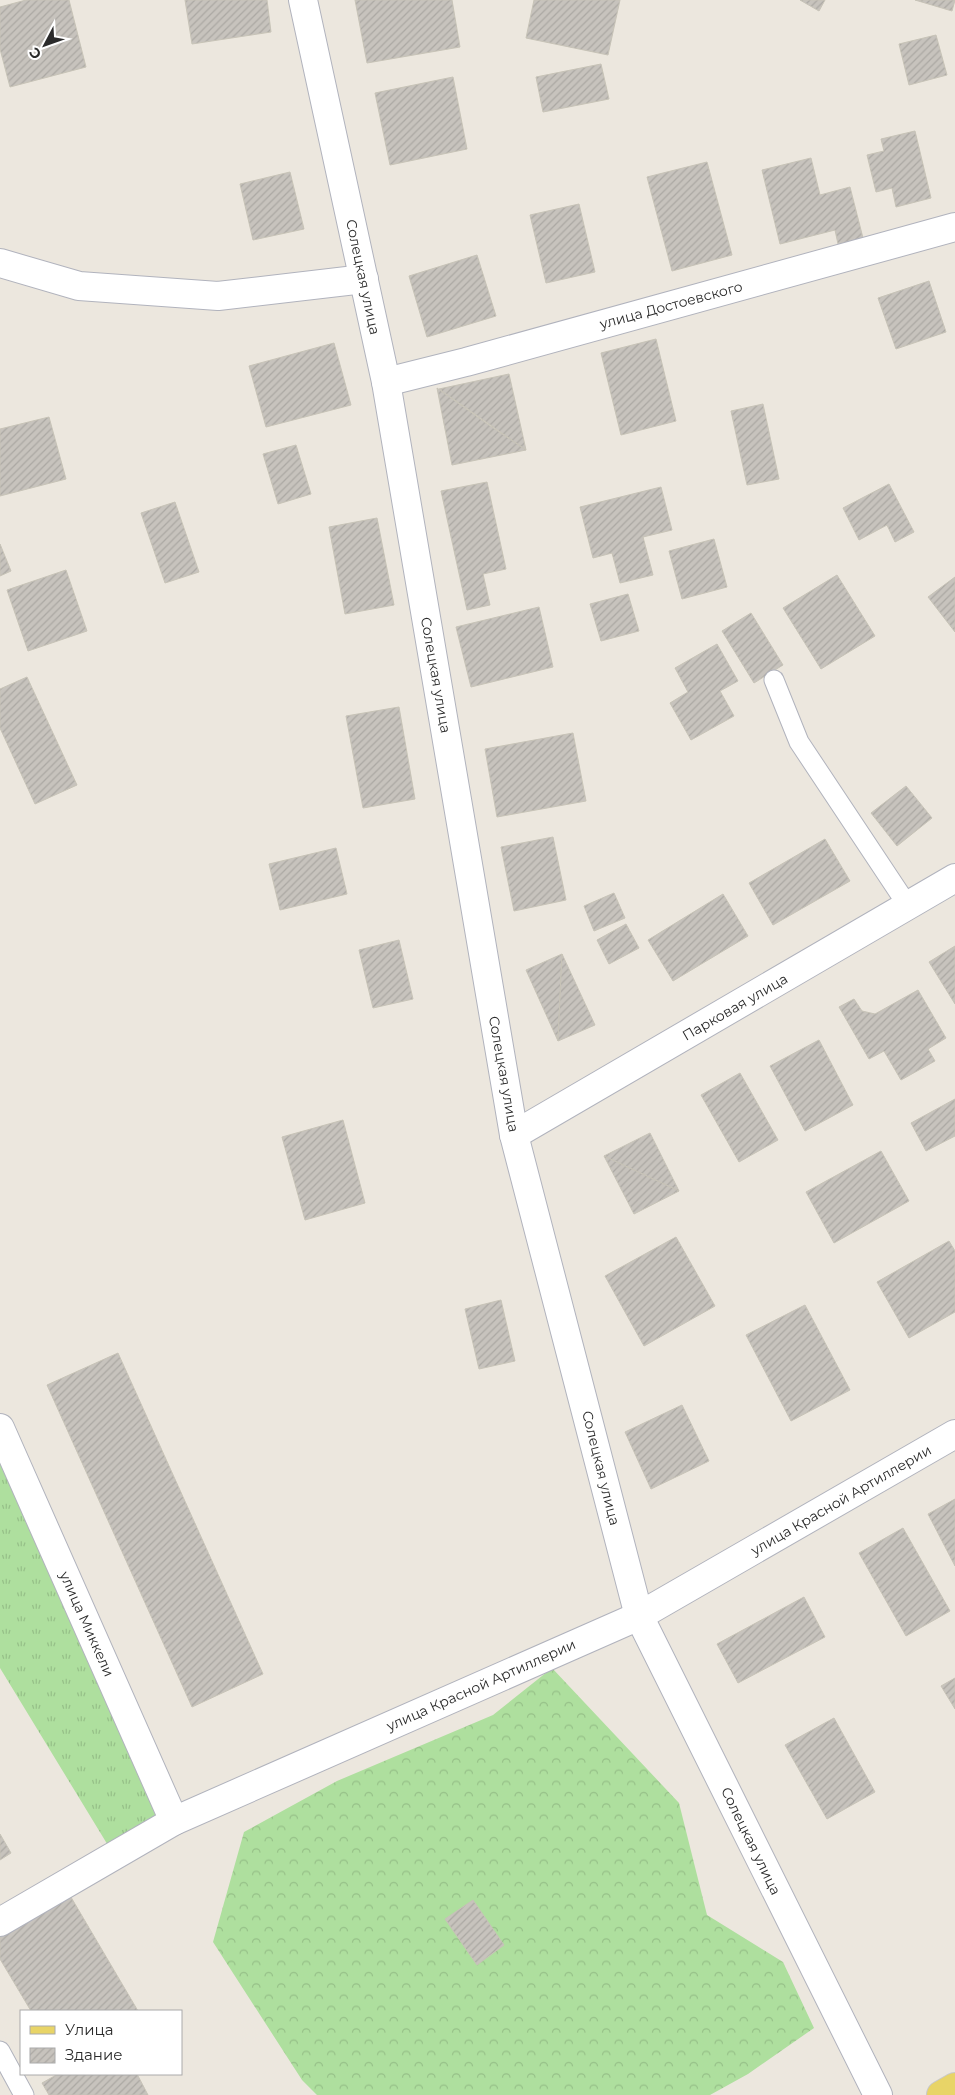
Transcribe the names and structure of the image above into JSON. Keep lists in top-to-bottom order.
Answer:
{
  "streets": {
    "street": [
      "Солецкая улица",
      "улица Достоевского",
      "Парковая улица",
      "улица Красной Артиллерии",
      "улица Миккели"
    ]
  },
  "crossings": [
    ["Солецкая улица", "улица Достоевского"],
    ["Солецкая улица", "Парковая улица"],
    ["Солецкая улица", "улица Красной Артиллерии"],
    ["улица Красной Артиллерии", "улица Миккели"]
  ],
  "legend": ["Улица", "Здание"],
  "north": "bottom left"
}
